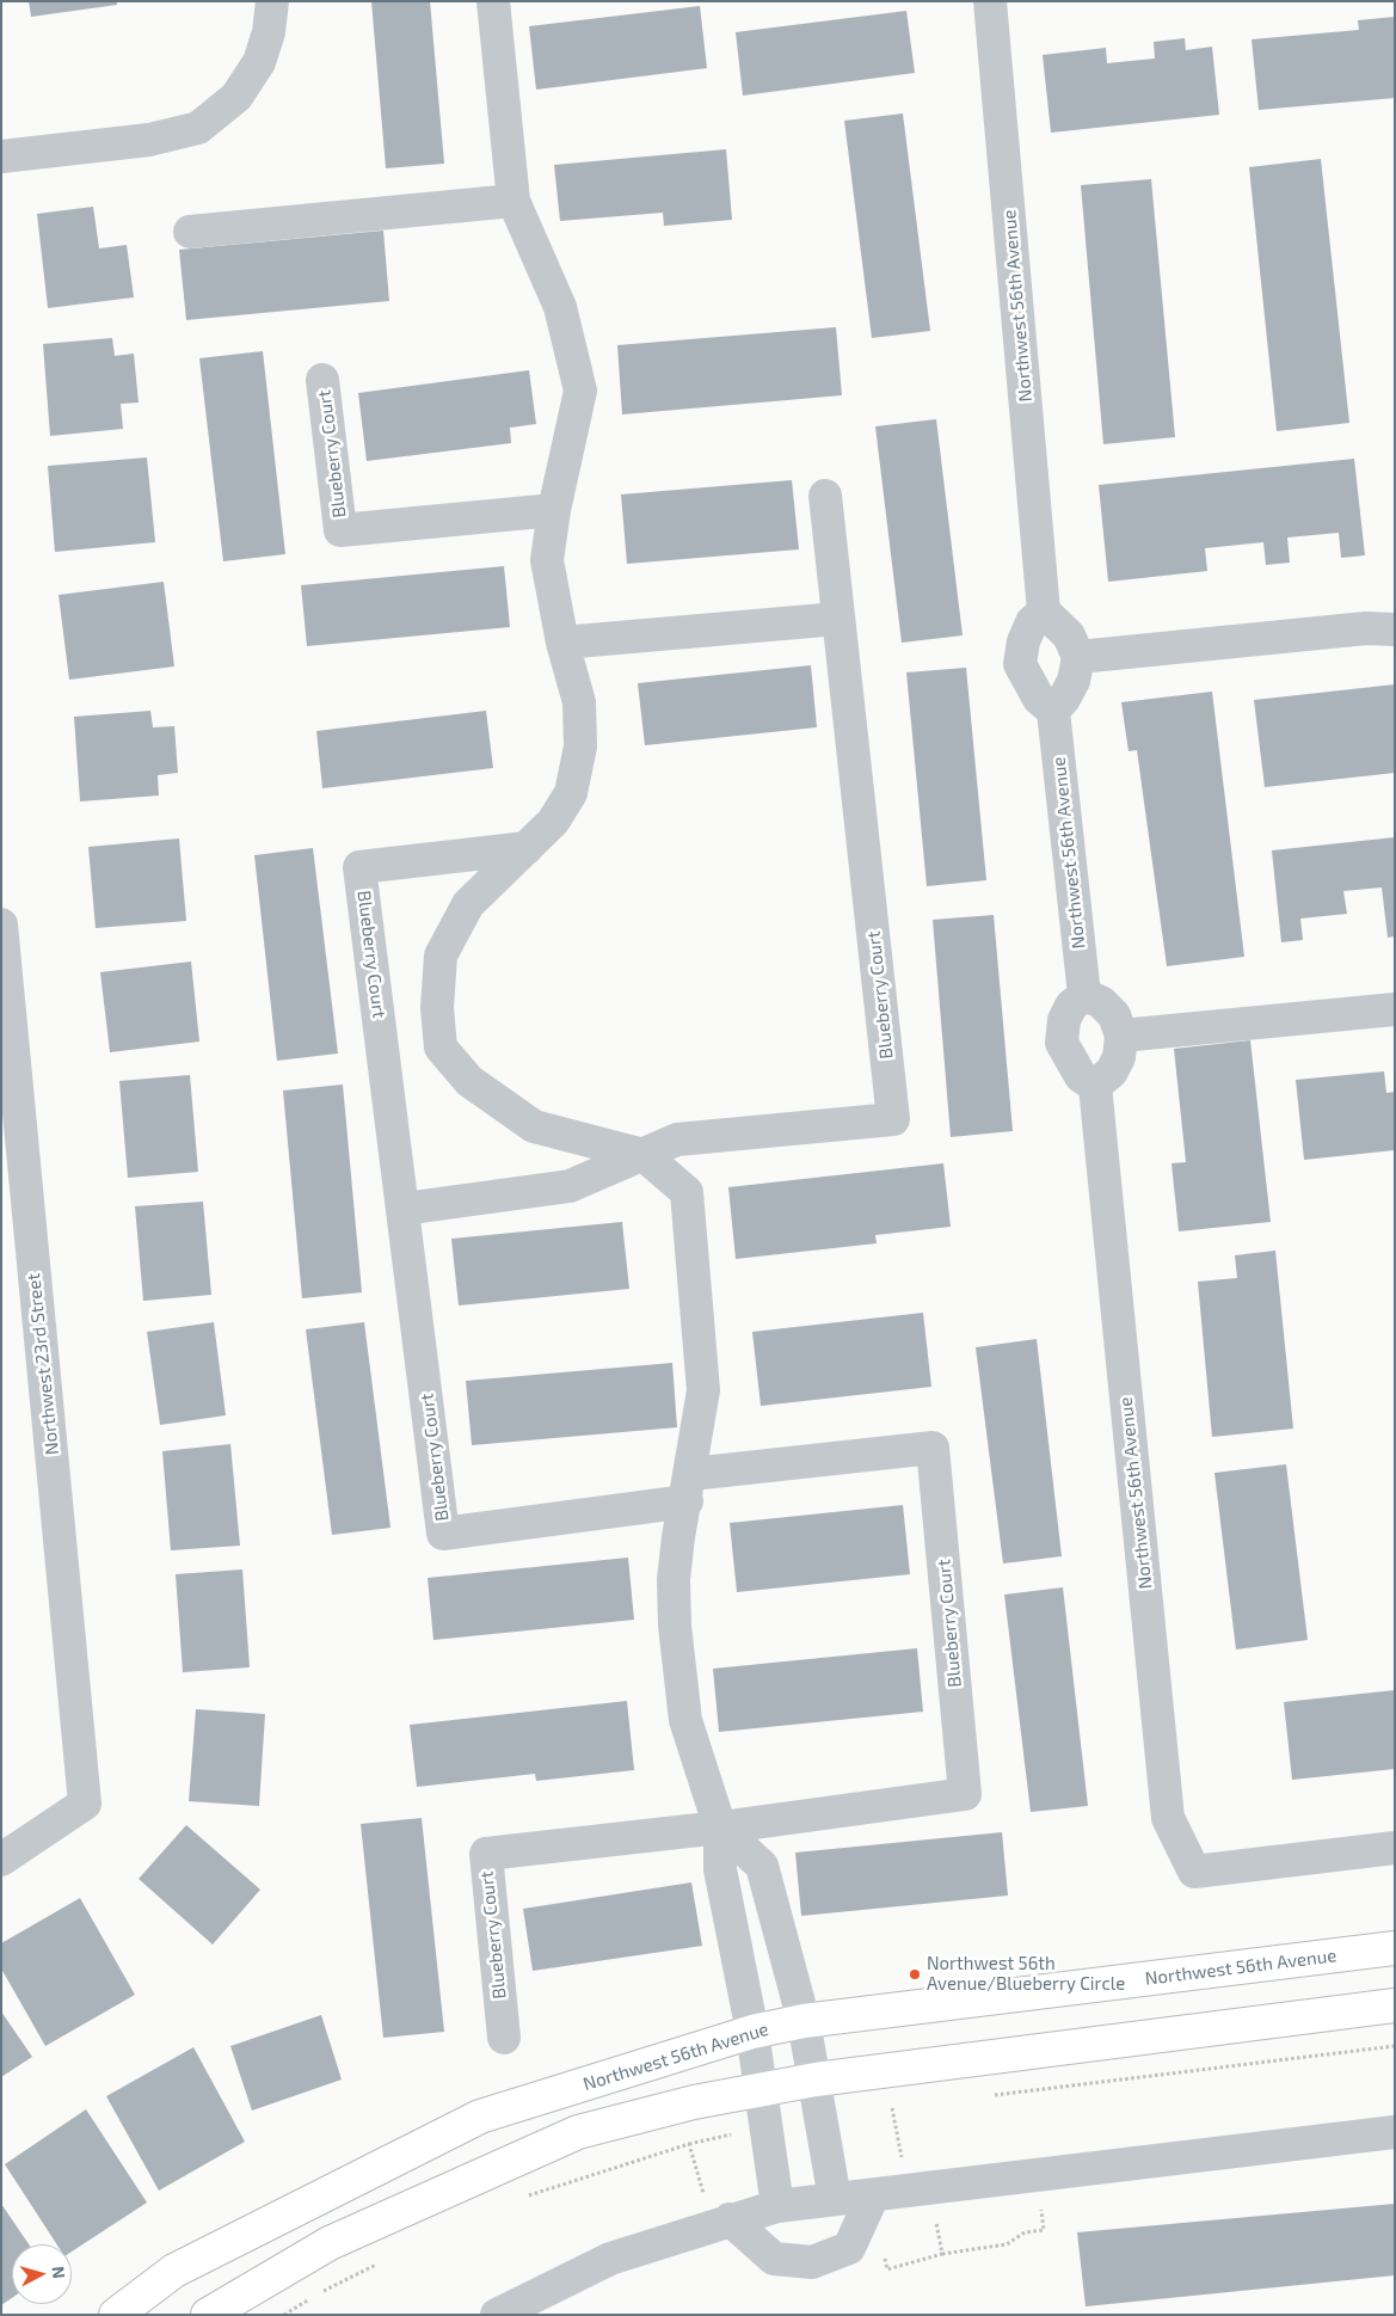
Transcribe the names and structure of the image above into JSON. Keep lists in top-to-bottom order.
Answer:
{
  "streets": {
    "street": ["Northwest 56th Avenue", "Blueberry Court", "Northwest 23rd Street"]
  },
  "places": ["Northwest 56th Avenue/Blueberry Circle"],
  "north": "right"
}
